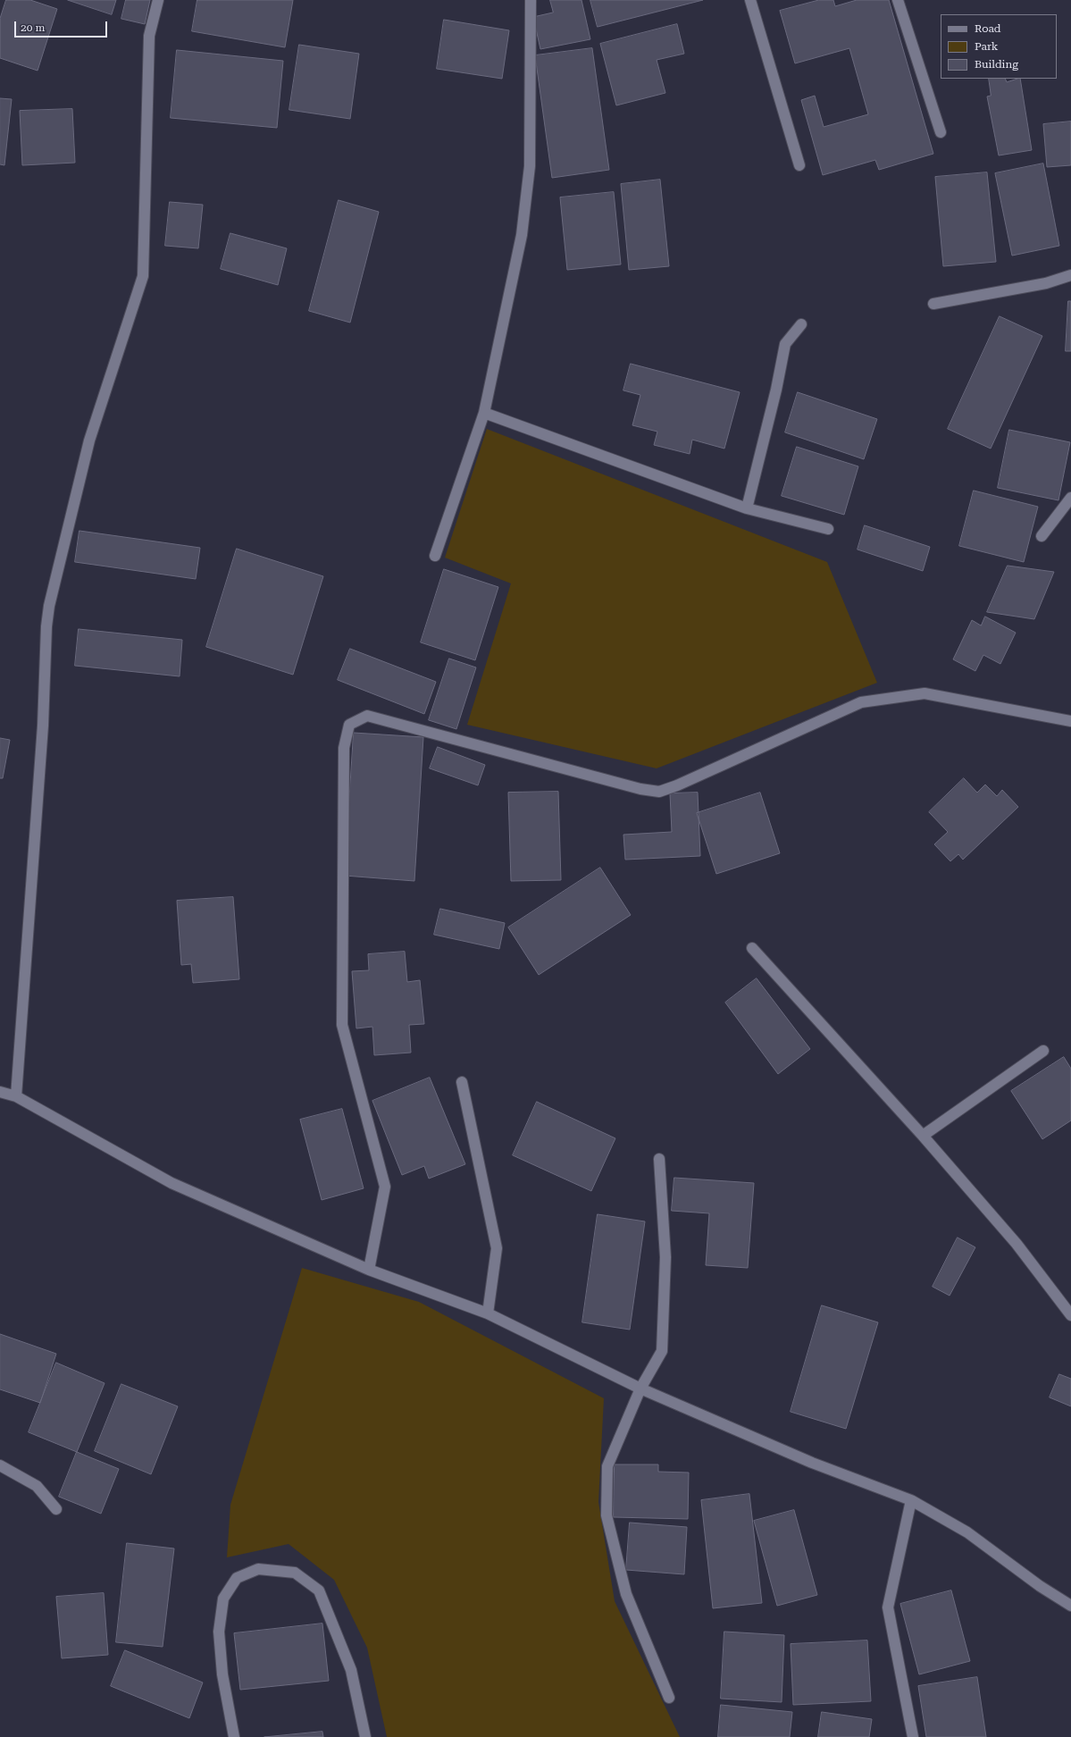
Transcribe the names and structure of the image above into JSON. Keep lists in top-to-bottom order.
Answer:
{
  "legend": ["Road", "Park", "Building"],
  "scale_bar": "20 m"
}
